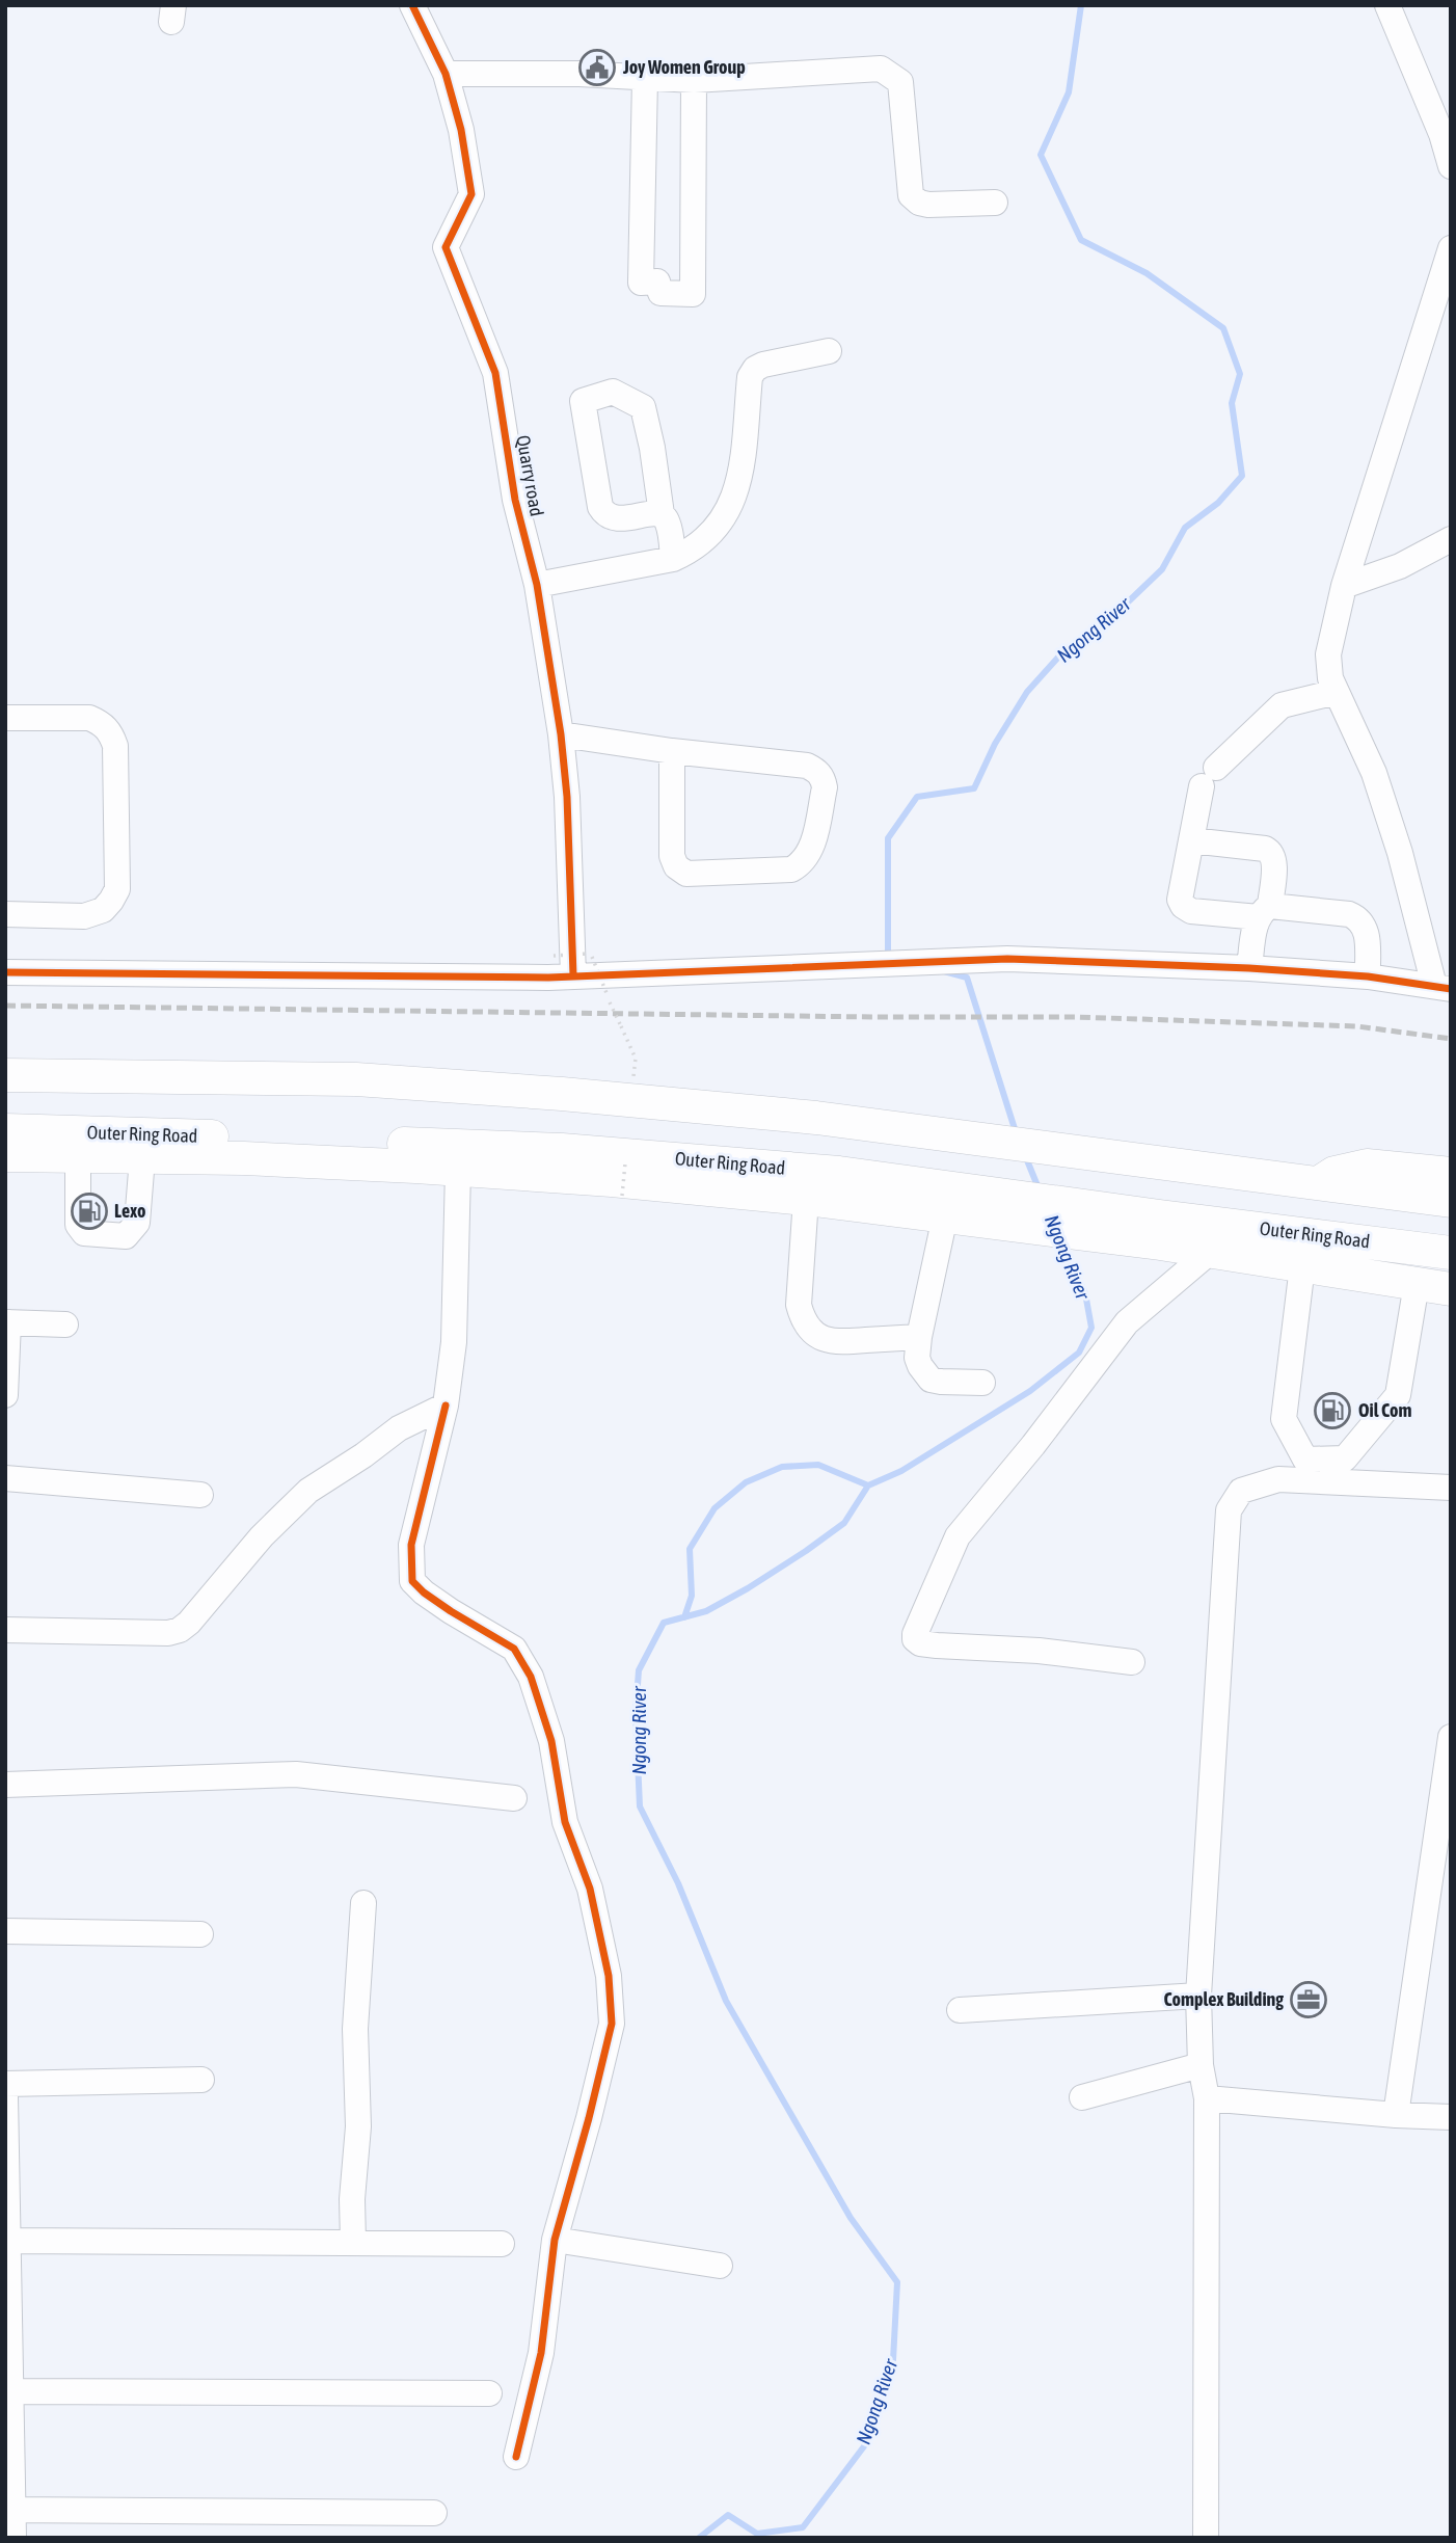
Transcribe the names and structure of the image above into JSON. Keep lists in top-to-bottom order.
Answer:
{
  "streets": {
    "main road": ["Outer Ring Road"],
    "street": ["Quarry road"]
  },
  "water": ["Ngong River"],
  "places": {
    "public building": ["Joy Women Group"],
    "fuel station": ["Lexo", "Oil Com"],
    "office": ["Complex Building"]
  }
}
